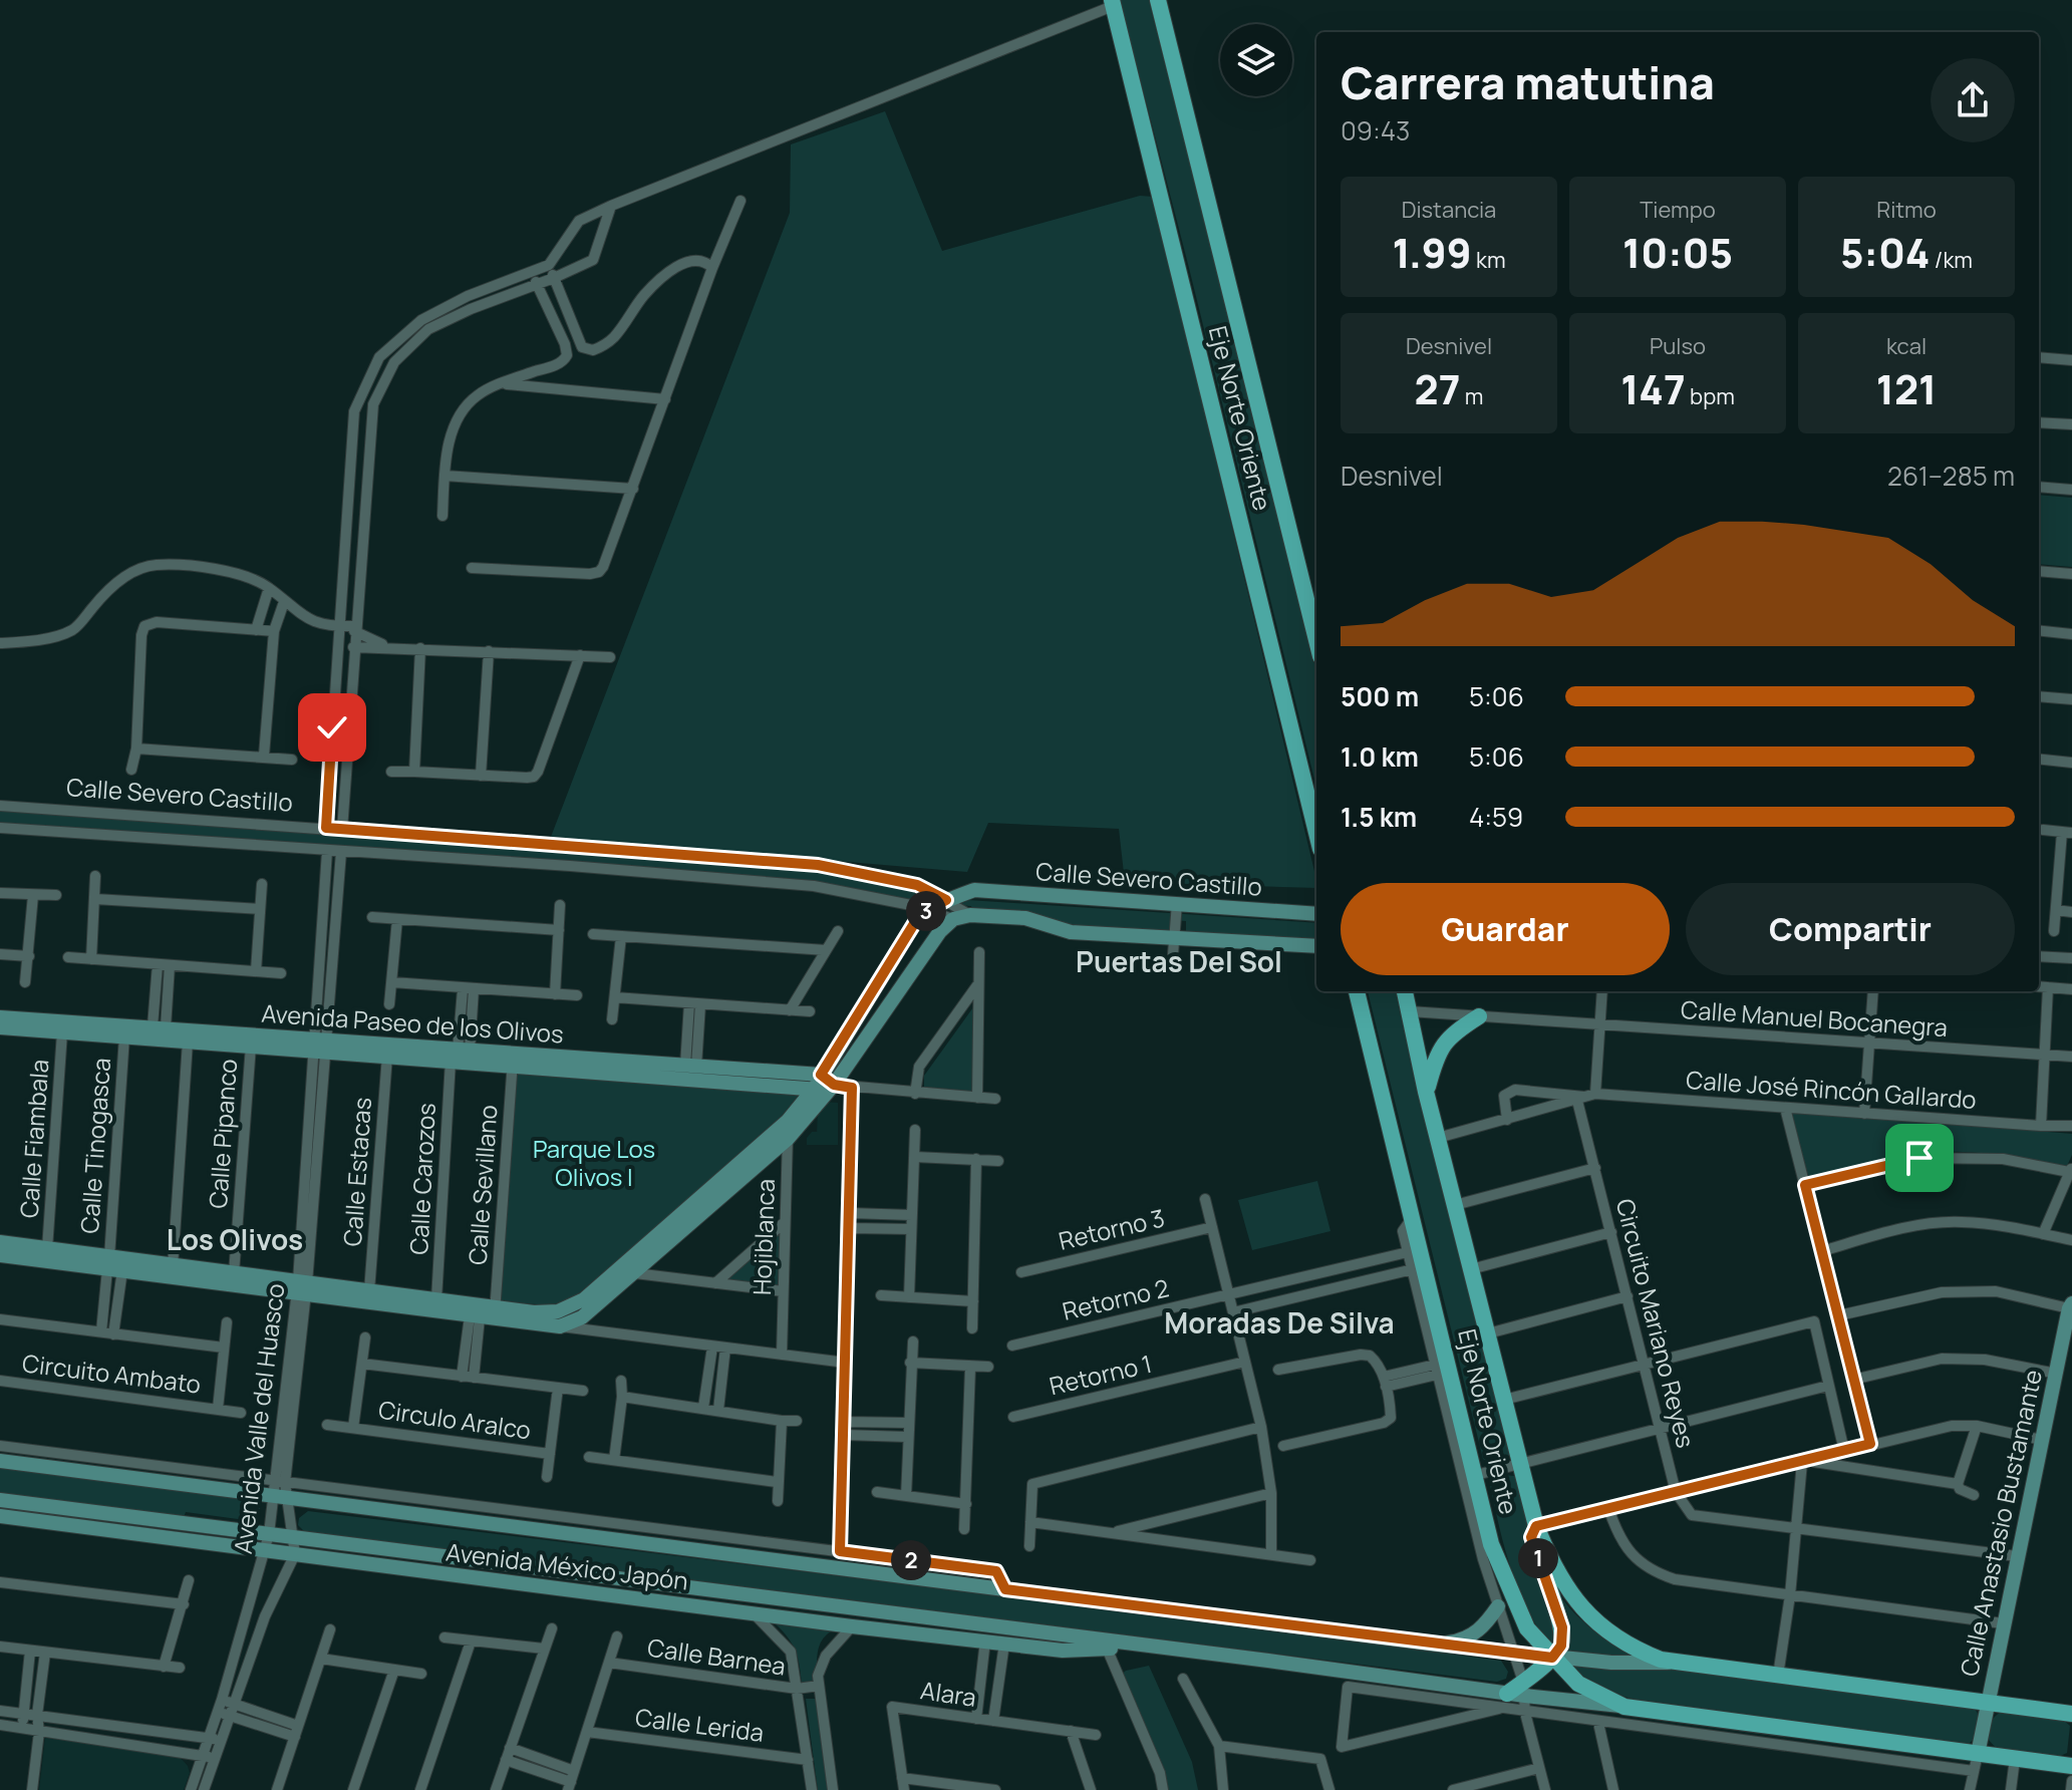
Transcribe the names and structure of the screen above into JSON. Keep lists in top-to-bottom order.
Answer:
{
  "streets": {
    "main road": ["Eje Norte Oriente"],
    "street": [
      "Calle Severo Castillo",
      "Calle Manuel Bocanegra",
      "Avenida Paseo de los Olivos",
      "Calle José Rincón Gallardo",
      "Calle Pipanco",
      "Calle Fiambala",
      "Calle Tinogasca",
      "Calle Estacas",
      "Calle Carozos",
      "Calle Sevillano",
      "Retorno 3",
      "Hojiblanca",
      "Retorno 2",
      "Circuito Mariano Reyes",
      "Circuito Ambato",
      "Retorno 1",
      "Avenida Valle del Huasco",
      "Circulo Aralco",
      "Calle Anastasio Bustamante",
      "Avenida México Japón",
      "Calle Barnea",
      "Alara",
      "Calle Lerida"
    ]
  },
  "crossings": [
    ["Eje Norte Oriente", "Calle Manuel Bocanegra"],
    ["Eje Norte Oriente", "Calle José Rincón Gallardo"],
    ["Eje Norte Oriente", "Calle Anastasio Bustamante"],
    ["Eje Norte Oriente", "Avenida México Japón"],
    ["Calle Severo Castillo", "Avenida Valle del Huasco"],
    ["Calle Manuel Bocanegra", "Circuito Mariano Reyes"],
    ["Avenida Paseo de los Olivos", "Calle Pipanco"],
    ["Avenida Paseo de los Olivos", "Calle Fiambala"],
    ["Avenida Paseo de los Olivos", "Calle Tinogasca"],
    ["Avenida Paseo de los Olivos", "Calle Estacas"],
    ["Avenida Paseo de los Olivos", "Calle Carozos"],
    ["Avenida Paseo de los Olivos", "Calle Sevillano"],
    ["Avenida Paseo de los Olivos", "Avenida Valle del Huasco"],
    ["Calle José Rincón Gallardo", "Circuito Mariano Reyes"],
    ["Calle Tinogasca", "Circuito Ambato"],
    ["Calle Sevillano", "Circulo Aralco"],
    ["Avenida Valle del Huasco", "Avenida México Japón"]
  ],
  "districts": ["Puertas Del Sol", "Los Olivos", "Moradas De Silva"],
  "parks": ["Parque Los Olivos I"],
  "page": {
    "heading": ["Carrera matutina", "09:43"],
    "stats": [
      ["Distancia", "1.99 km"],
      ["Tiempo", "10:05"],
      ["Ritmo", "5:04 /km"],
      ["Desnivel", "27 m"],
      ["Pulso", "147 bpm"],
      ["kcal", "121"]
    ],
    "chart": ["Desnivel", "261–285 m"],
    "list": [
      {
        "name": "500 m",
        "note": "5:06"
      },
      {
        "name": "1.0 km",
        "note": "5:06"
      },
      {
        "name": "1.5 km",
        "note": "4:59"
      }
    ],
    "buttons": ["Guardar", "Compartir"],
    "pins": ["3", "1", "2"]
  }
}
